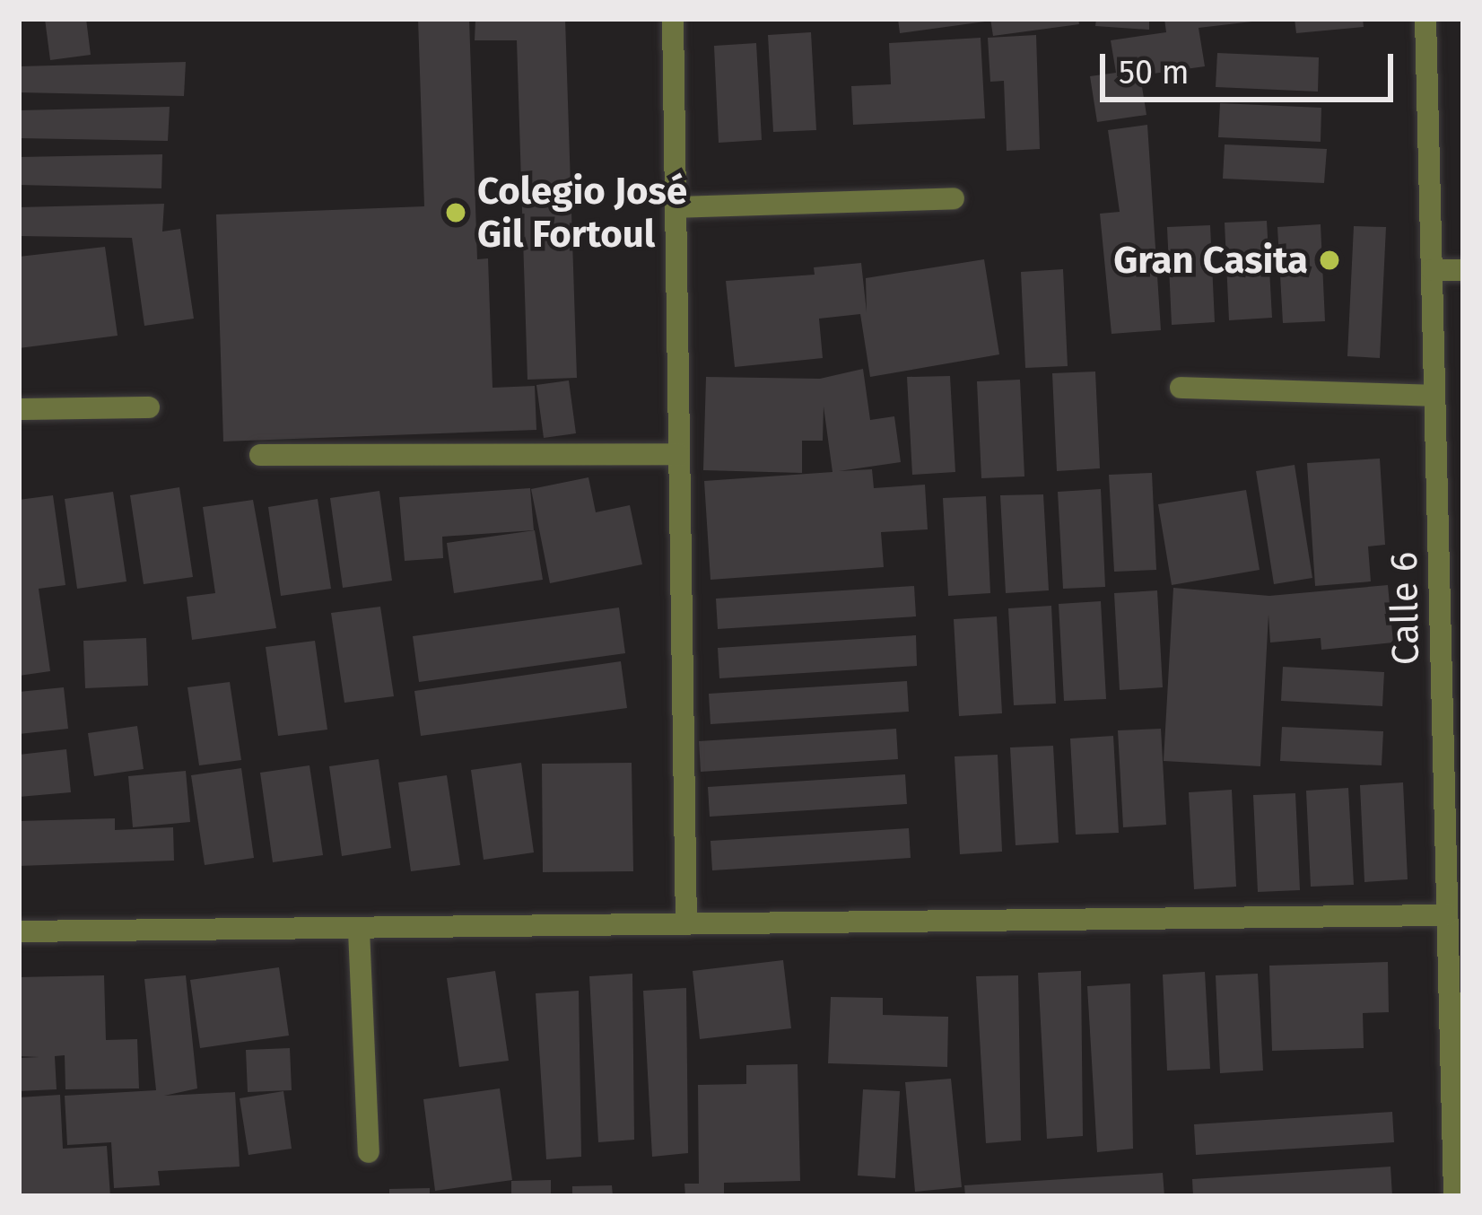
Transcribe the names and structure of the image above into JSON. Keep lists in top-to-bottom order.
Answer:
{
  "streets": {
    "street": ["Calle 6"]
  },
  "places": ["Colegio José Gil Fortoul", "Gran Casita"],
  "scale_bar": "50 m"
}
